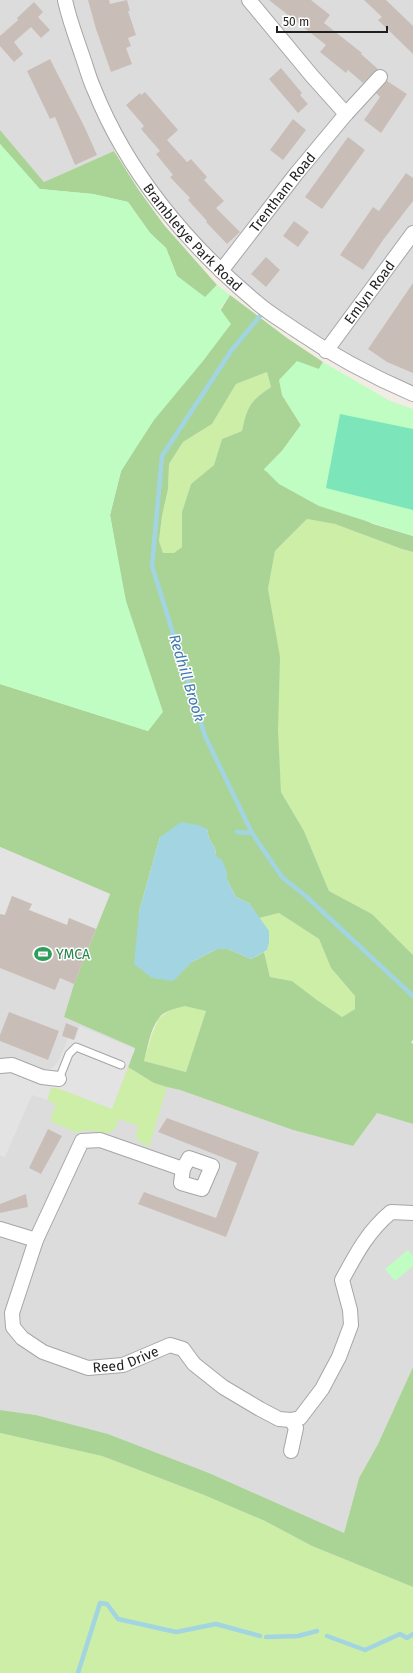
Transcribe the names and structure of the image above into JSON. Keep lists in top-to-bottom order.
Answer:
{
  "streets": {
    "street": [
      "Trentham Road",
      "Brambletye Park Road",
      "Emlyn Road",
      "Reed Drive"
    ]
  },
  "crossings": [
    ["Trentham Road", "Brambletye Park Road"],
    ["Brambletye Park Road", "Emlyn Road"]
  ],
  "water": ["Redhill Brook"],
  "places": {
    "sports": ["YMCA"]
  },
  "scale_bar": "50 m"
}
